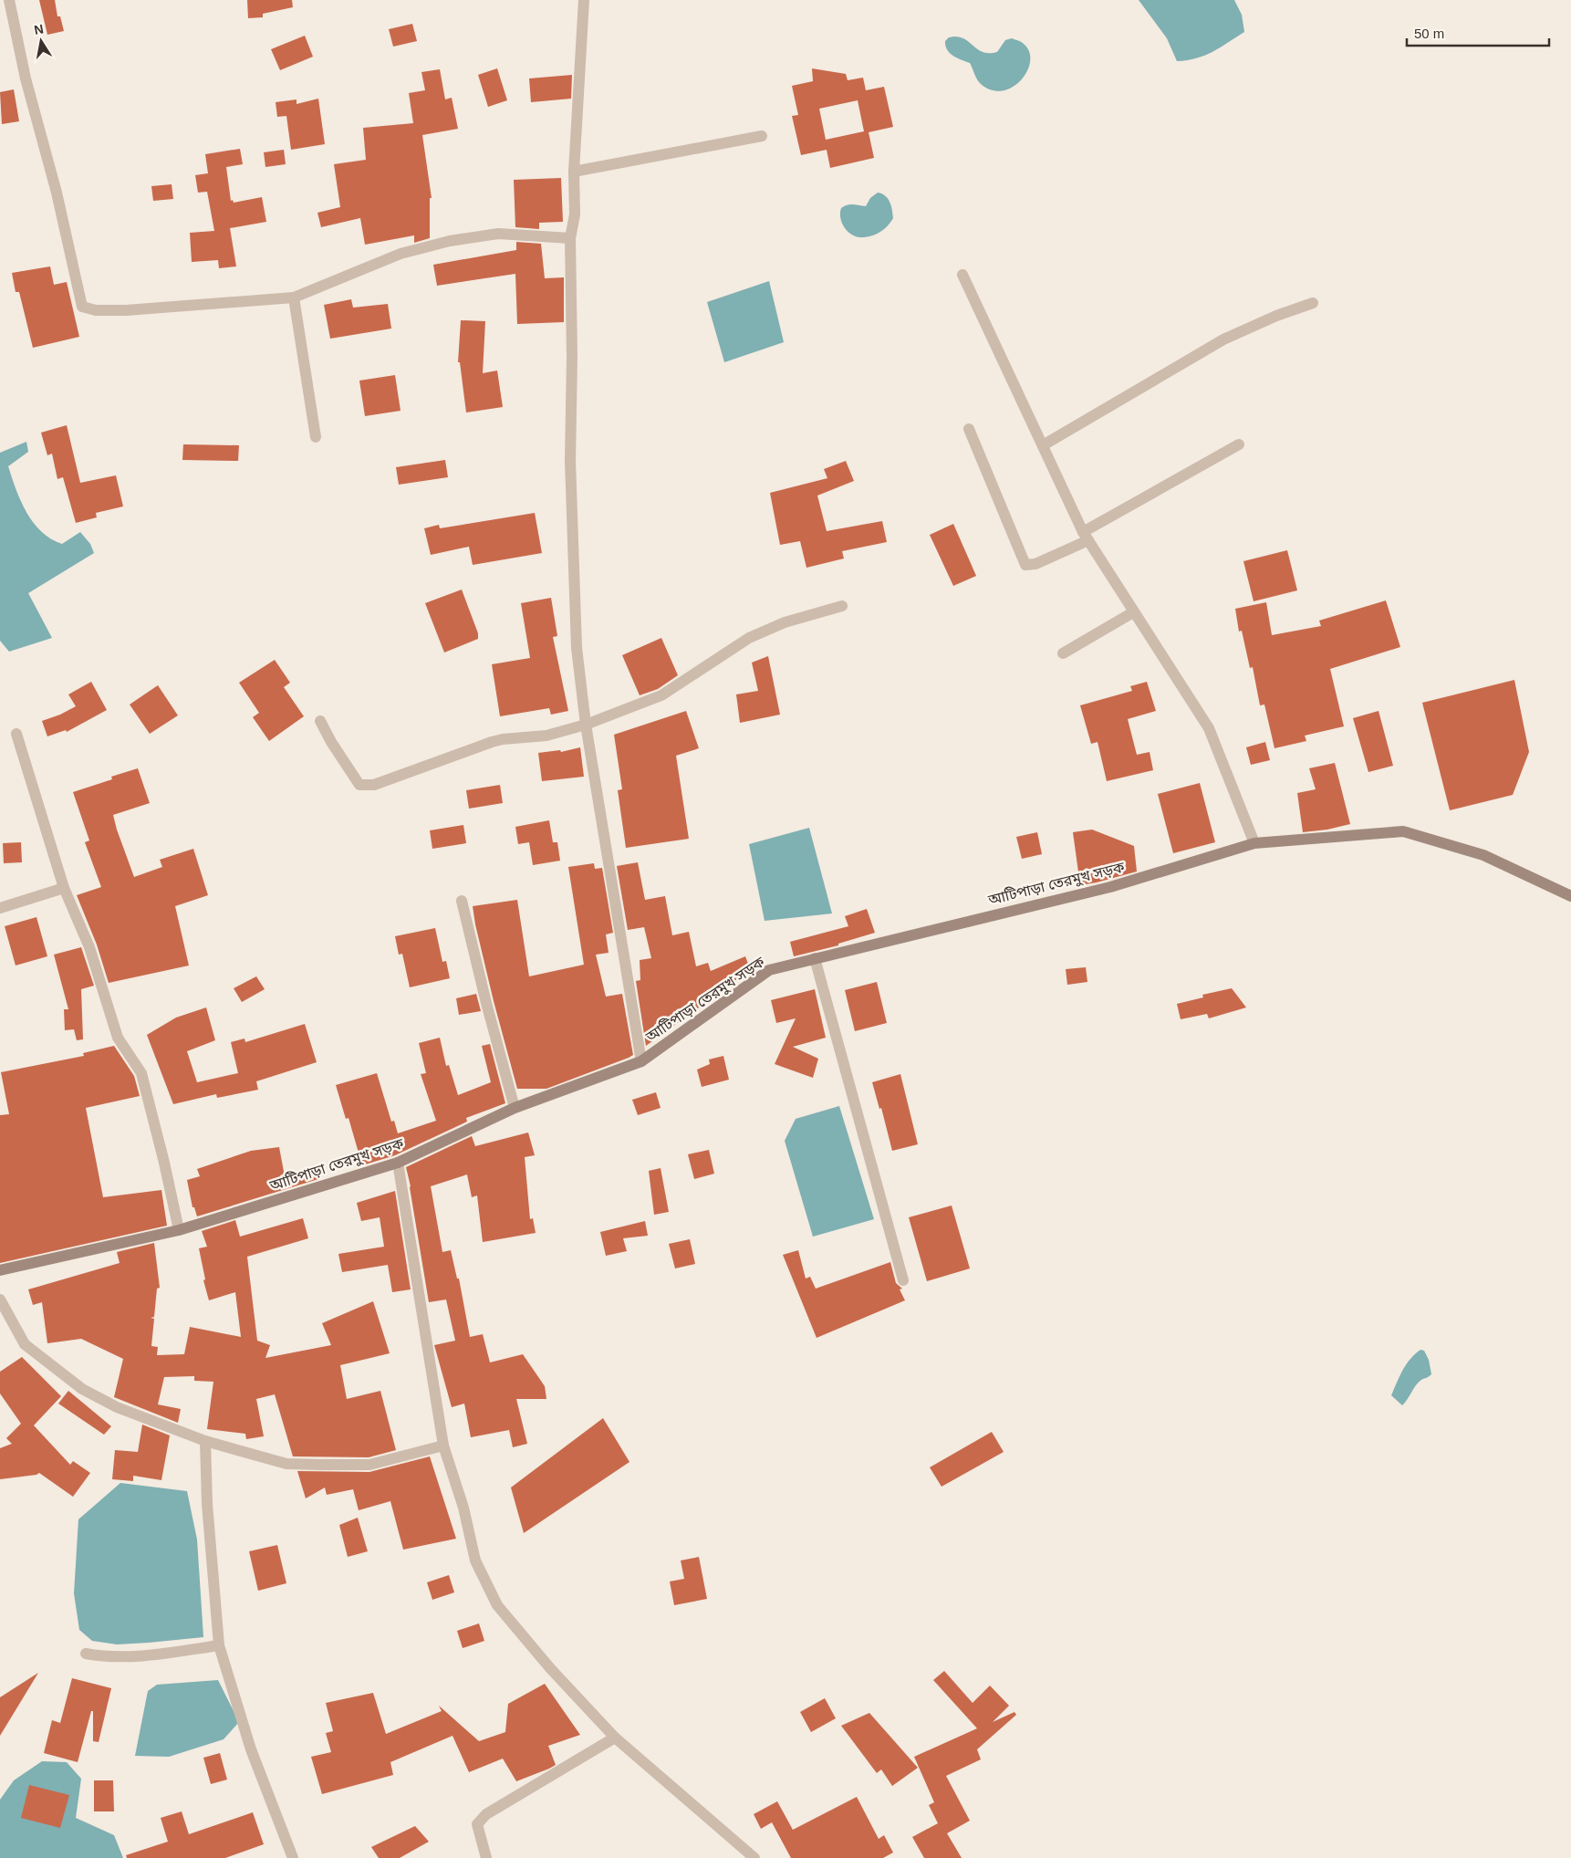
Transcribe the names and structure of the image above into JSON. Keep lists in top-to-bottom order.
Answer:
{
  "streets": {
    "main road": ["আটিপাড়া তেরমুখ সড়ক"]
  },
  "scale_bar": "50 m",
  "north": "top"
}
